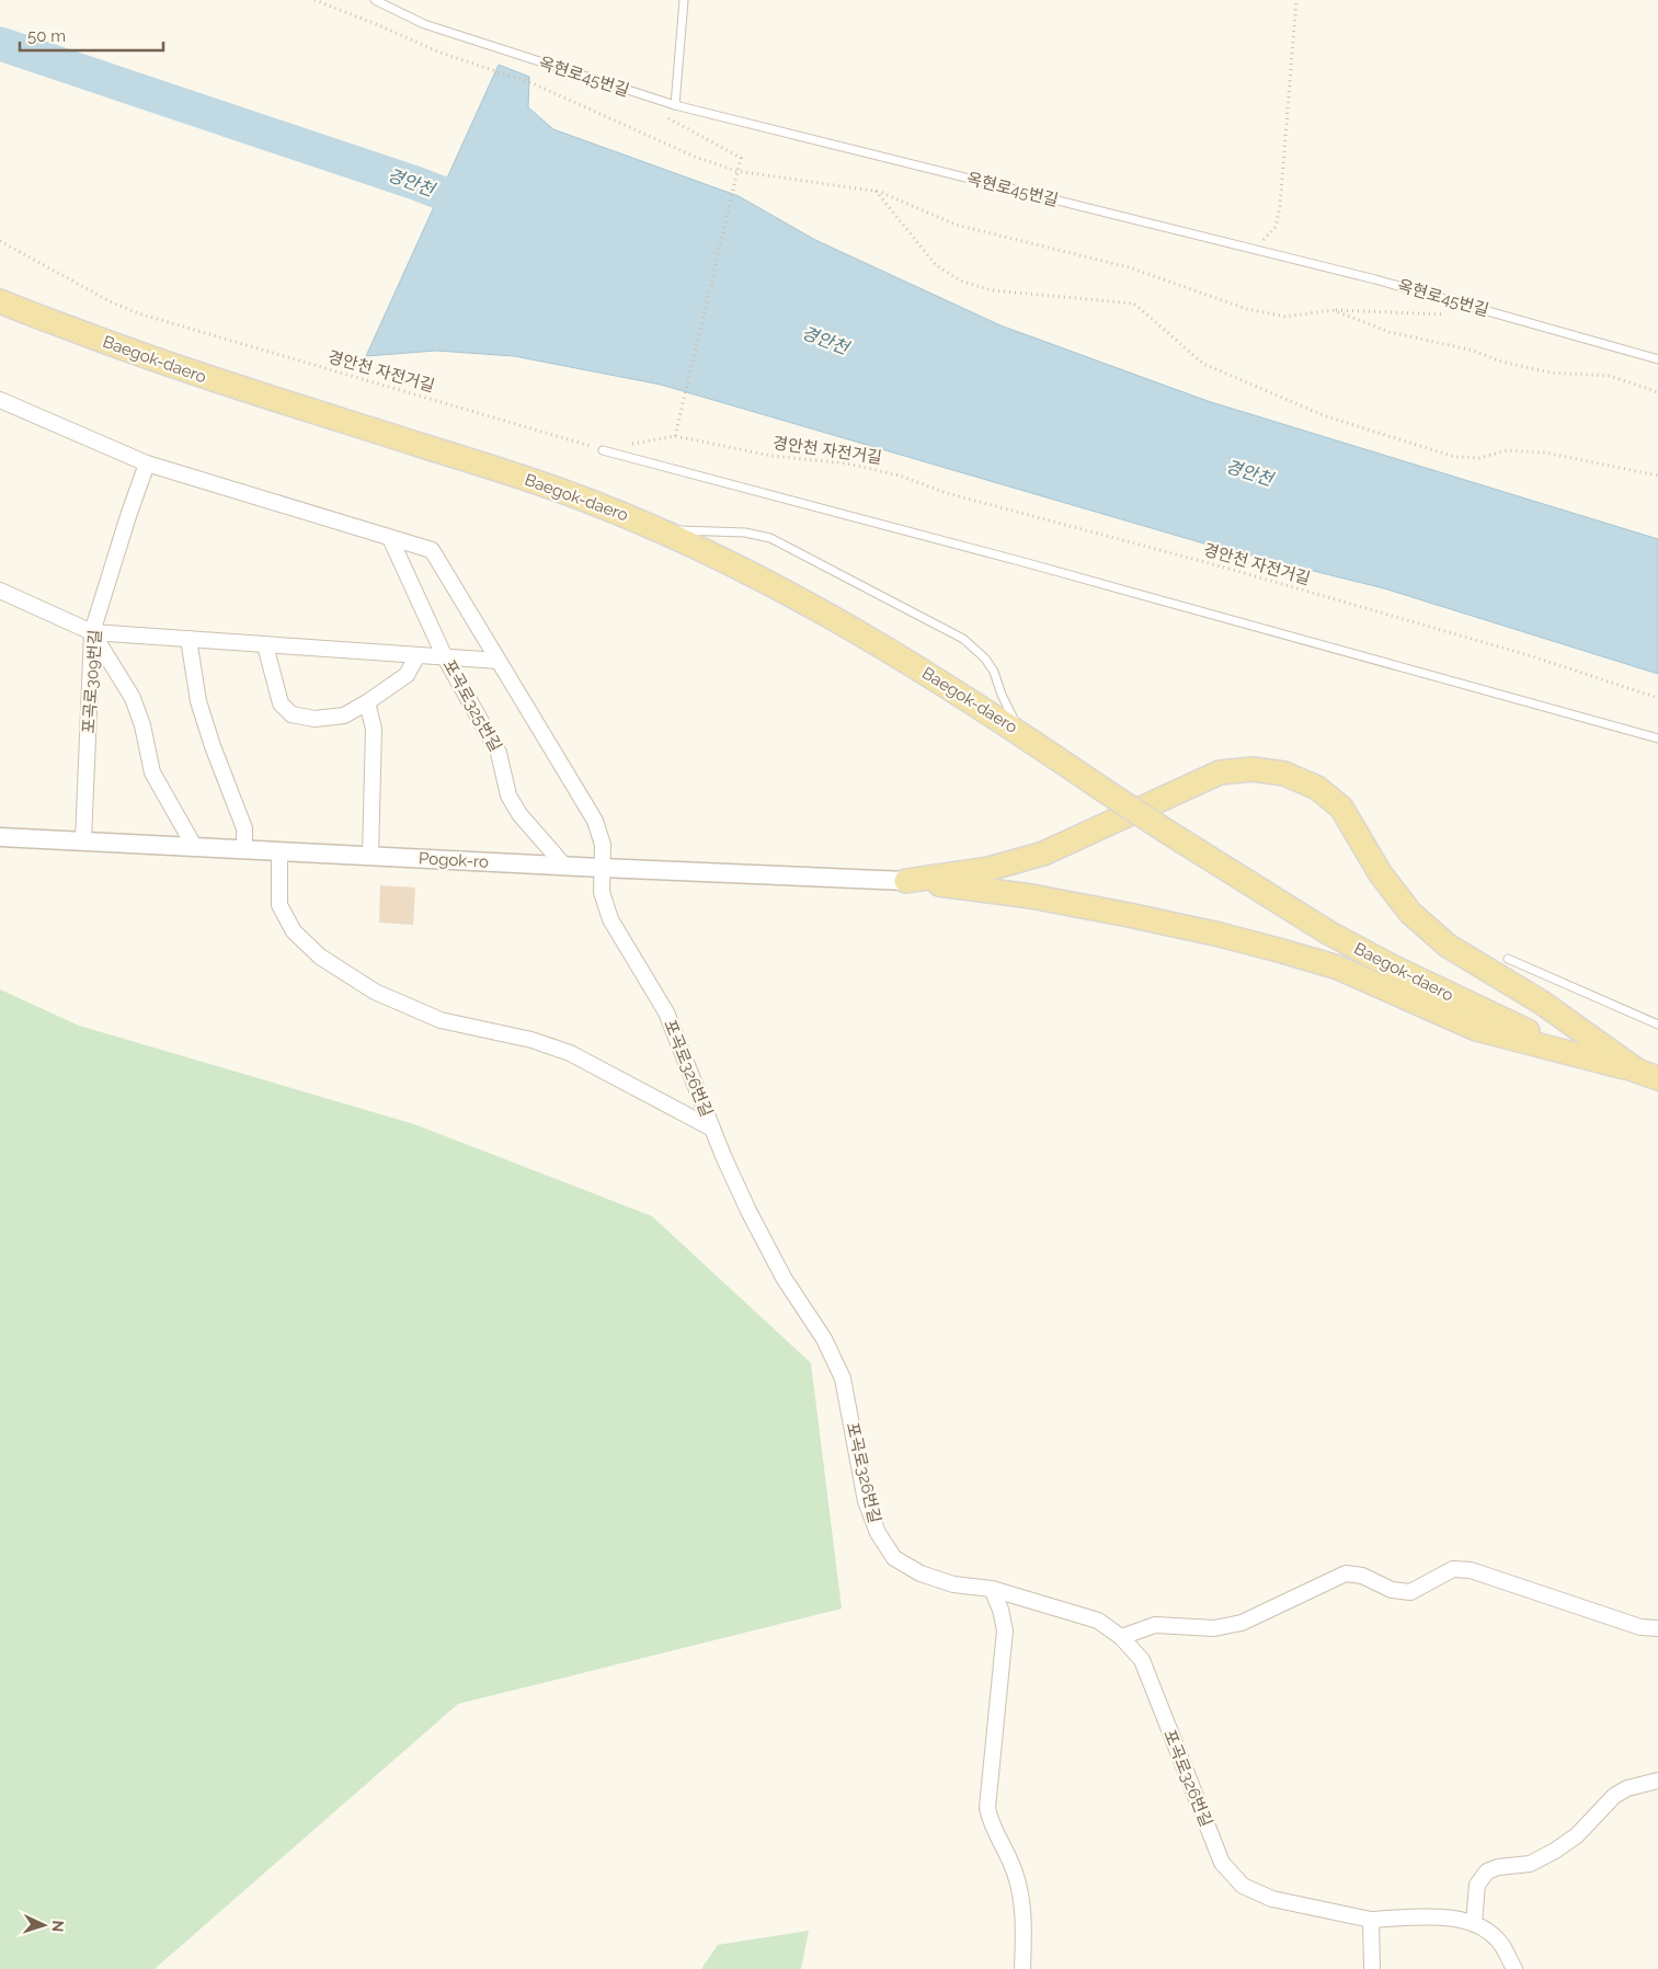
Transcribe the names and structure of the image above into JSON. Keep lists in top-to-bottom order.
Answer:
{
  "streets": {
    "main road": ["Baegok-daero"],
    "street": [
      "포곡로309번길",
      "포곡로325번길",
      "Pogok-ro",
      "포곡로326번길"
    ],
    "lane": ["옥현로45번길"],
    "path": ["경안천 자전거길"]
  },
  "crossings": [
    ["포곡로309번길", "Pogok-ro"],
    ["포곡로309번길", "포곡로326번길"],
    ["포곡로325번길", "Pogok-ro"],
    ["포곡로325번길", "포곡로326번길"],
    ["Pogok-ro", "포곡로326번길"]
  ],
  "water": ["경안천"],
  "scale_bar": "50 m",
  "north": "right"
}
